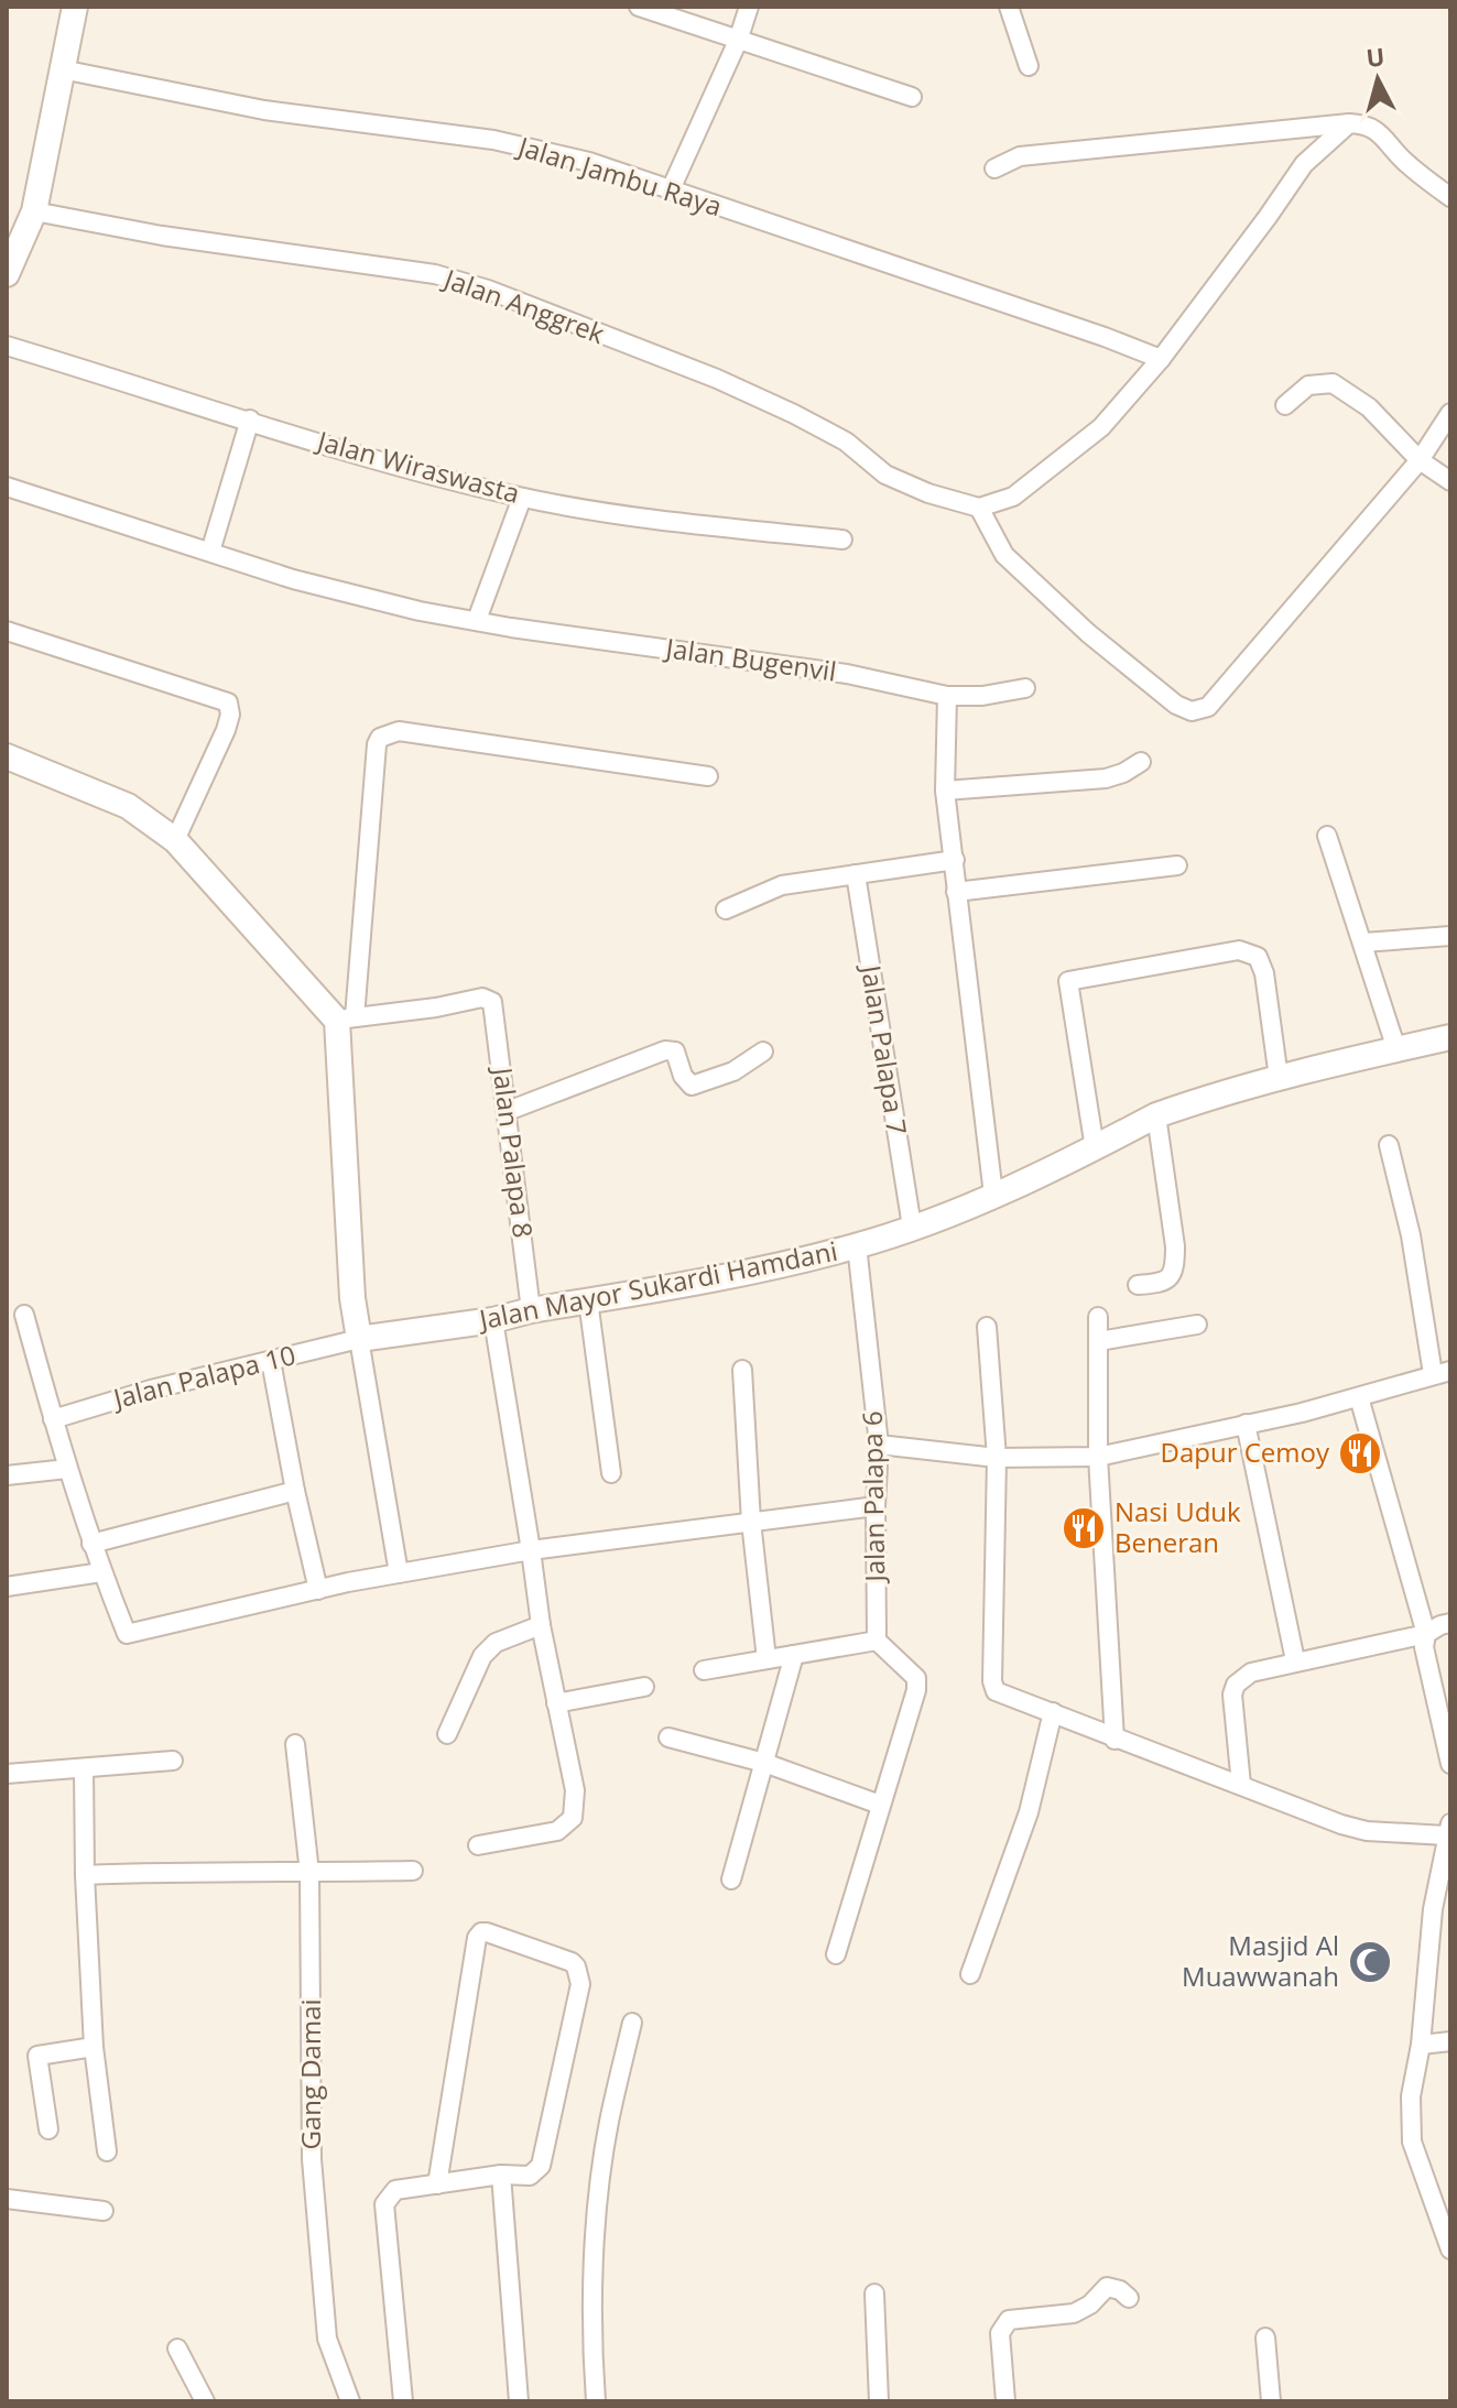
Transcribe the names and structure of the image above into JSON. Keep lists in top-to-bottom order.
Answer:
{
  "streets": {
    "street": [
      "Jalan Jambu Raya",
      "Jalan Anggrek",
      "Jalan Wiraswasta",
      "Jalan Bugenvil",
      "Jalan Palapa 7",
      "Jalan Palapa 8",
      "Jalan Mayor Sukardi Hamdani",
      "Jalan Palapa 10",
      "Jalan Palapa 6",
      "Gang Damai"
    ]
  },
  "crossings": [
    ["Jalan Palapa 7", "Jalan Mayor Sukardi Hamdani"],
    ["Jalan Palapa 8", "Jalan Mayor Sukardi Hamdani"],
    ["Jalan Mayor Sukardi Hamdani", "Jalan Palapa 10"],
    ["Jalan Mayor Sukardi Hamdani", "Jalan Palapa 6"]
  ],
  "places": {
    "restaurant": ["Dapur Cemoy", "Nasi Uduk Beneran"],
    "mosque": ["Masjid Al Muawwanah"]
  },
  "north": "top"
}
